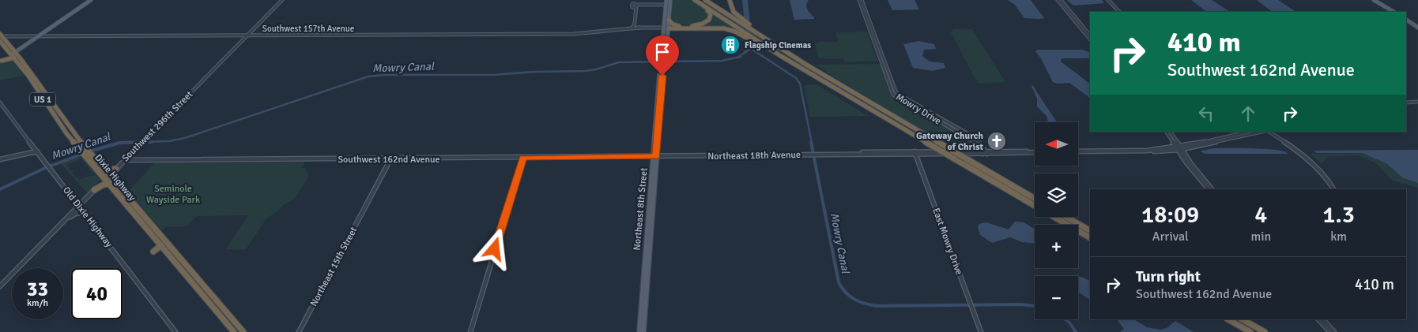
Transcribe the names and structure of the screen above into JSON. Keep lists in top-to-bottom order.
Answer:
{
  "streets": {
    "highway": ["US 1", "Dixie Highway"],
    "main road": ["Northeast 8th Street"],
    "street": [
      "Southwest 157th Avenue",
      "Mowry Drive",
      "Southwest 296th Street",
      "Northeast 18th Avenue",
      "Southwest 162nd Avenue",
      "Old Dixie Highway",
      "East Mowry Drive",
      "Northeast 15th Street"
    ]
  },
  "crossings": [
    ["Southwest 157th Avenue", "Southwest 296th Street"],
    ["Southwest 157th Avenue", "Dixie Highway"],
    ["Mowry Drive", "Northeast 18th Avenue"],
    ["Southwest 296th Street", "Southwest 162nd Avenue"],
    ["Northeast 18th Avenue", "Southwest 162nd Avenue"],
    ["Northeast 18th Avenue", "Northeast 8th Street"],
    ["Northeast 18th Avenue", "East Mowry Drive"],
    ["Southwest 162nd Avenue", "Northeast 8th Street"],
    ["Southwest 162nd Avenue", "Northeast 15th Street"]
  ],
  "water": ["Mowry Canal"],
  "parks": ["Seminole Wayside Park"],
  "places": {
    "building": ["Flagship Cinemas"],
    "church": ["Gateway Church of Christ"]
  },
  "north": "left",
  "page": {
    "turn": ["410 m", "Southwest 162nd Avenue"],
    "map_buttons": ["+", "−"],
    "eta": [
      "18:09",
      "Arrival",
      "4",
      "min",
      "1.3",
      "km"
    ],
    "list": [
      {
        "name": "Turn right",
        "note": "Southwest 162nd Avenue",
        "value": "410 m"
      }
    ],
    "speed": "33 km/h",
    "limit": "40"
  }
}
